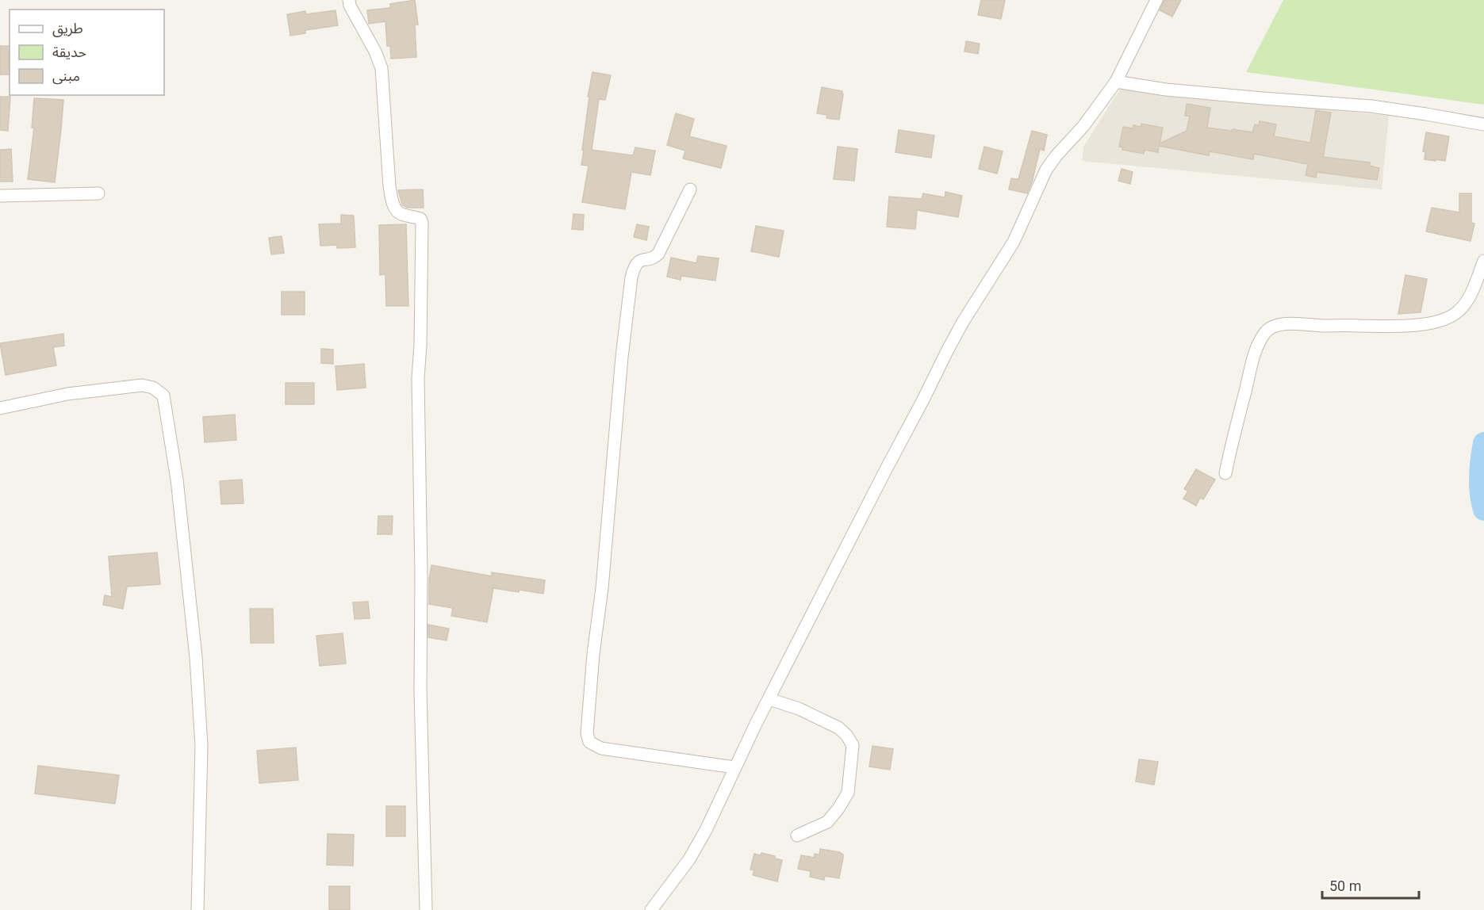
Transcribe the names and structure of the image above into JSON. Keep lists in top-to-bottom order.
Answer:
{
  "legend": ["طريق", "حديقة", "مبنى"],
  "scale_bar": "50 m"
}
